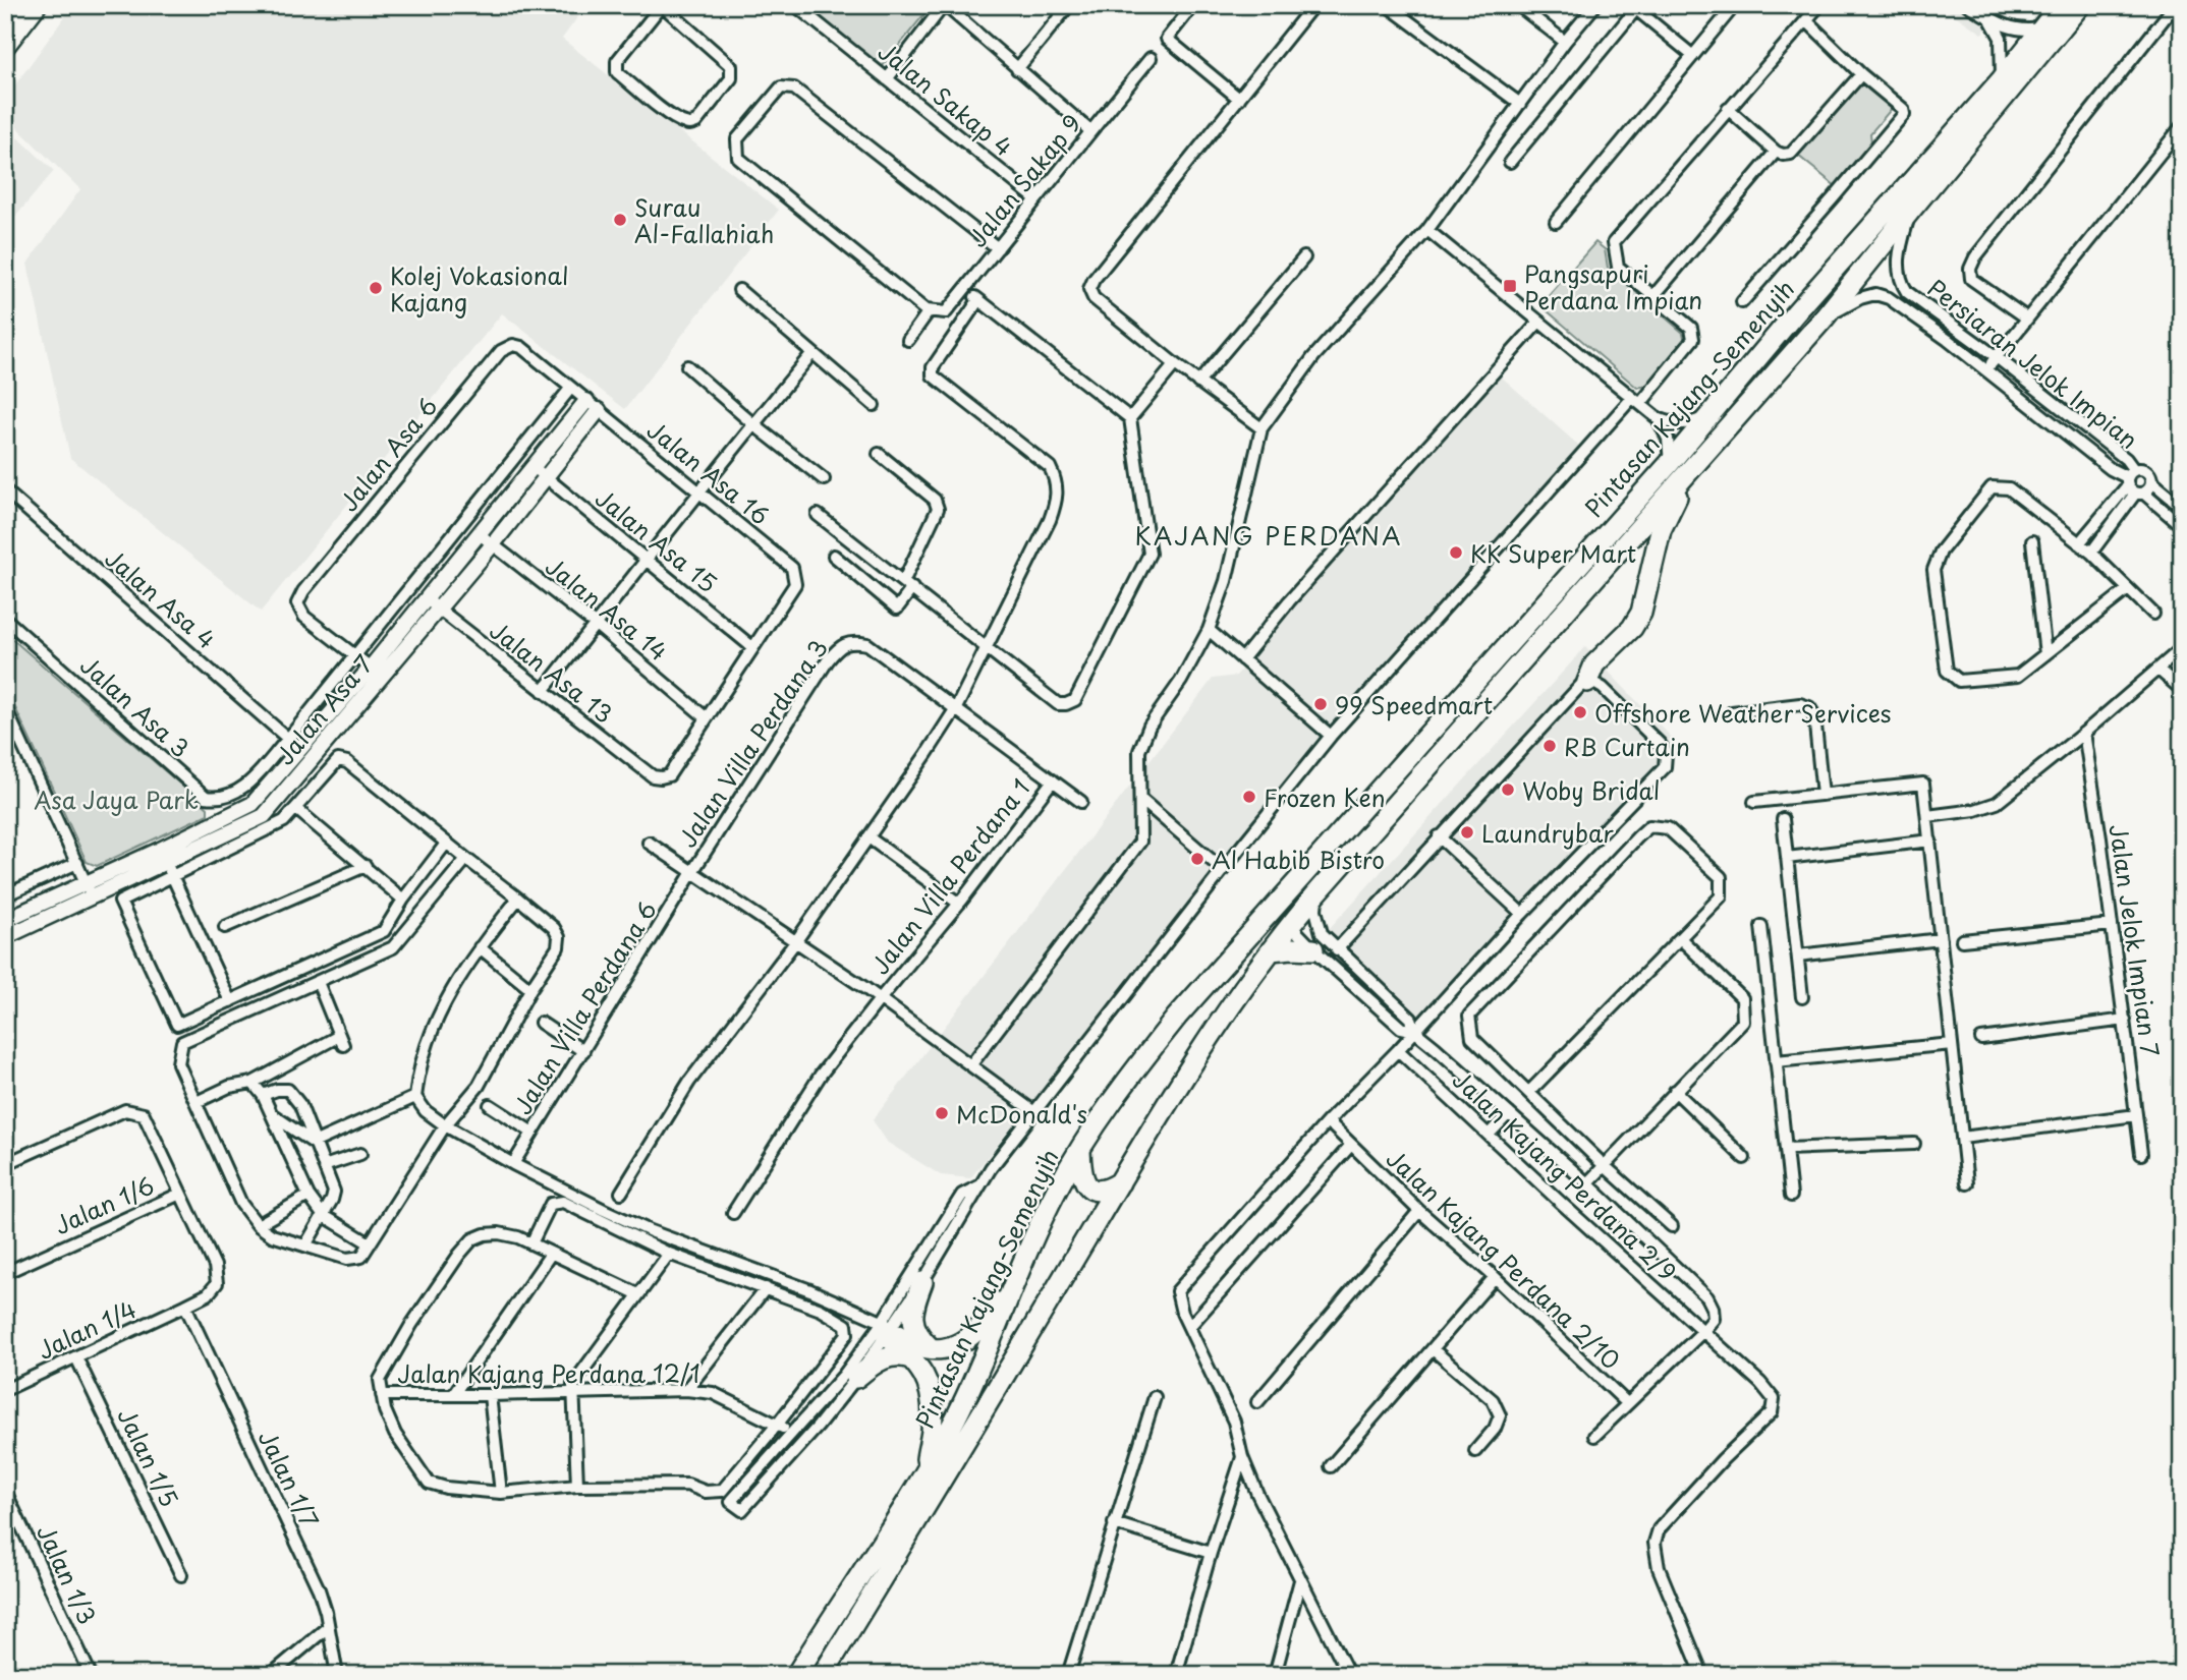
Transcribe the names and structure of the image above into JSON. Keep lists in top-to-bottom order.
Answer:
{
  "streets": {
    "highway": ["Pintasan Kajang-Semenyih"],
    "street": [
      "Jalan Sakap 4",
      "Jalan Sakap 9",
      "Persiaran Jelok Impian",
      "Jalan Asa 6",
      "Jalan Asa 16",
      "Jalan Asa 15",
      "Jalan Asa 4",
      "Jalan Asa 14",
      "Jalan Asa 13",
      "Jalan Asa 3",
      "Jalan Asa 7",
      "Jalan Villa Perdana 3",
      "Jalan Villa Perdana 1",
      "Jalan Jelok Impian 7",
      "Jalan Villa Perdana 6",
      "Jalan Kajang Perdana 2/9",
      "Jalan 1/6",
      "Jalan Kajang Perdana 2/10",
      "Jalan 1/4",
      "Jalan Kajang Perdana 12/1",
      "Jalan 1/5",
      "Jalan 1/7",
      "Jalan 1/3"
    ]
  },
  "crossings": [
    ["Jalan Sakap 4", "Jalan Sakap 9"],
    ["Persiaran Jelok Impian", "Pintasan Kajang-Semenyih"],
    ["Jalan Asa 6", "Jalan Asa 16"],
    ["Jalan Asa 6", "Jalan Asa 7"],
    ["Jalan Asa 16", "Jalan Asa 15"],
    ["Jalan Asa 16", "Jalan Asa 7"],
    ["Jalan Asa 15", "Jalan Asa 7"],
    ["Jalan Asa 4", "Jalan Asa 7"],
    ["Jalan Asa 14", "Jalan Asa 13"],
    ["Jalan Asa 14", "Jalan Asa 7"],
    ["Jalan Asa 13", "Jalan Asa 7"],
    ["Jalan Asa 3", "Jalan Asa 7"],
    ["Jalan Villa Perdana 3", "Jalan Villa Perdana 6"],
    ["Jalan 1/6", "Jalan 1/4"],
    ["Jalan 1/4", "Jalan 1/5"],
    ["Jalan 1/4", "Jalan 1/7"]
  ],
  "districts": ["KAJANG PERDANA"],
  "parks": ["Asa Jaya Park"],
  "places": {
    "other": [
      "Surau Al-Fallahiah",
      "Kolej Vokasional Kajang",
      "KK Super Mart",
      "99 Speedmart",
      "Offshore Weather Services",
      "RB Curtain",
      "Woby Bridal",
      "Frozen Ken",
      "Laundrybar",
      "Al Habib Bistro",
      "McDonald's"
    ],
    "transit": ["Pangsapuri Perdana Impian"]
  }
}
